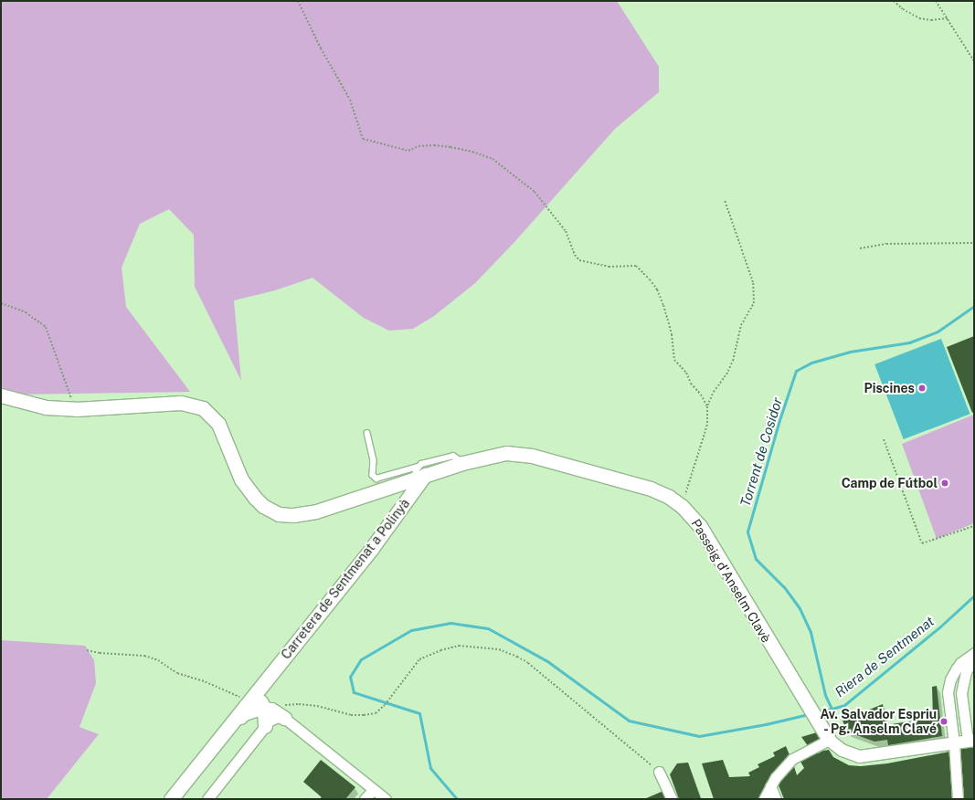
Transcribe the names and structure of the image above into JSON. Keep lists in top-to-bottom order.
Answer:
{
  "streets": {
    "main road": ["Carretera de Sentmenat a Polinyà", "Passeig d'Anselm Clavè"]
  },
  "crossings": [
    ["Carretera de Sentmenat a Polinyà", "Passeig d'Anselm Clavè"]
  ],
  "water": ["Torrent de Cosidor", "Riera de Sentmenat"],
  "places": ["Piscines", "Camp de Fútbol", "Av. Salvador Espriu - Pg. Anselm Clavé"]
}
